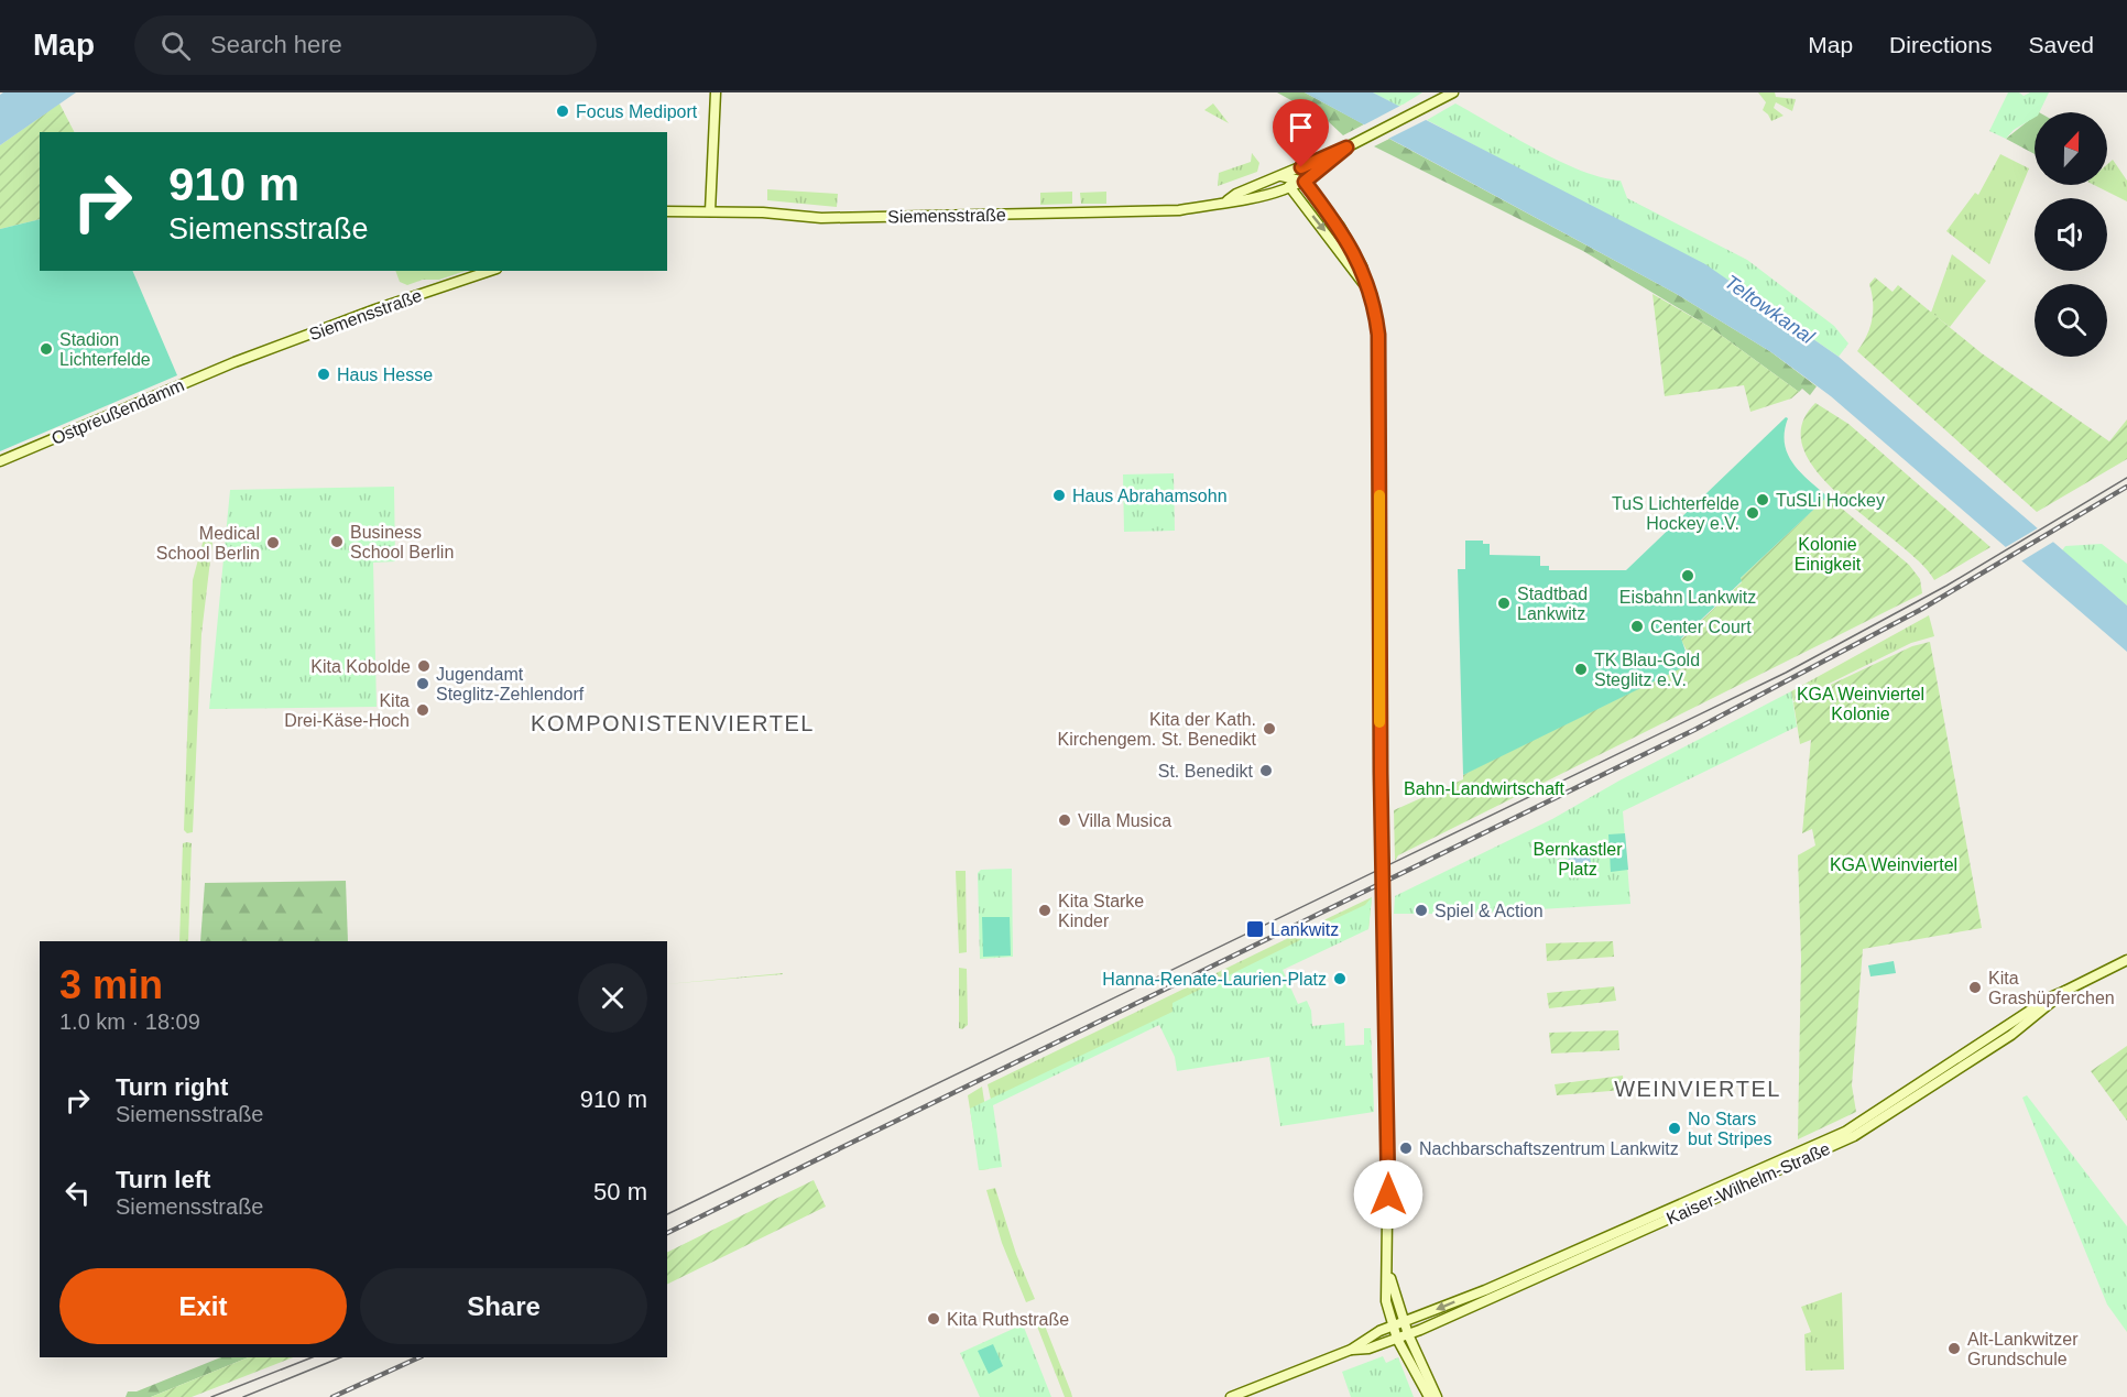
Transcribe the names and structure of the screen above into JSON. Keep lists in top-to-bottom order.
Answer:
{
  "streets": {
    "main road": ["Siemensstraße", "Ostpreußendamm", "Kaiser-Wilhelm-Straße"]
  },
  "crossings": [
    ["Siemensstraße", "Ostpreußendamm"]
  ],
  "districts": ["KOMPONISTENVIERTEL", "WEINVIERTEL"],
  "water": ["Teltowkanal"],
  "parks": [
    "Kolonie Einigkeit",
    "KGA Weinviertel Kolonie",
    "Bahn-Landwirtschaft",
    "Bernkastler Platz",
    "KGA Weinviertel"
  ],
  "places": {
    "other": [
      "Focus Mediport",
      "Stadion Lichterfelde",
      "Haus Hesse",
      "Haus Abrahamsohn",
      "TuSLi Hockey",
      "TuS Lichterfelde Hockey e.V.",
      "Business School Berlin",
      "Medical School Berlin",
      "Eisbahn Lankwitz",
      "Stadtbad Lankwitz",
      "Center Court",
      "Kita Kobolde",
      "TK Blau-Gold Steglitz e.V.",
      "Jugendamt Steglitz-Zehlendorf",
      "Kita Drei-Käse-Hoch",
      "Kita der Kath. Kirchengem. St. Benedikt",
      "St. Benedikt",
      "Villa Musica",
      "Kita Starke Kinder",
      "Spiel & Action",
      "Hanna-Renate-Laurien-Platz",
      "Kita Grashüpferchen",
      "No Stars but Stripes",
      "Nachbarschaftszentrum Lankwitz",
      "Kita Ruthstraße",
      "Alt-Lankwitzer Grundschule"
    ],
    "transit": ["Lankwitz"]
  },
  "north": "top",
  "page": {
    "header": "Map",
    "search": "Search here",
    "nav": ["Map", "Directions", "Saved"],
    "turn": ["910 m", "Siemensstraße"],
    "heading": ["3 min", "1.0 km · 18:09"],
    "list": [
      {
        "name": "Turn right",
        "note": "Siemensstraße",
        "value": "910 m"
      },
      {
        "name": "Turn left",
        "note": "Siemensstraße",
        "value": "50 m"
      }
    ],
    "buttons": ["Exit", "Share"]
  }
}
